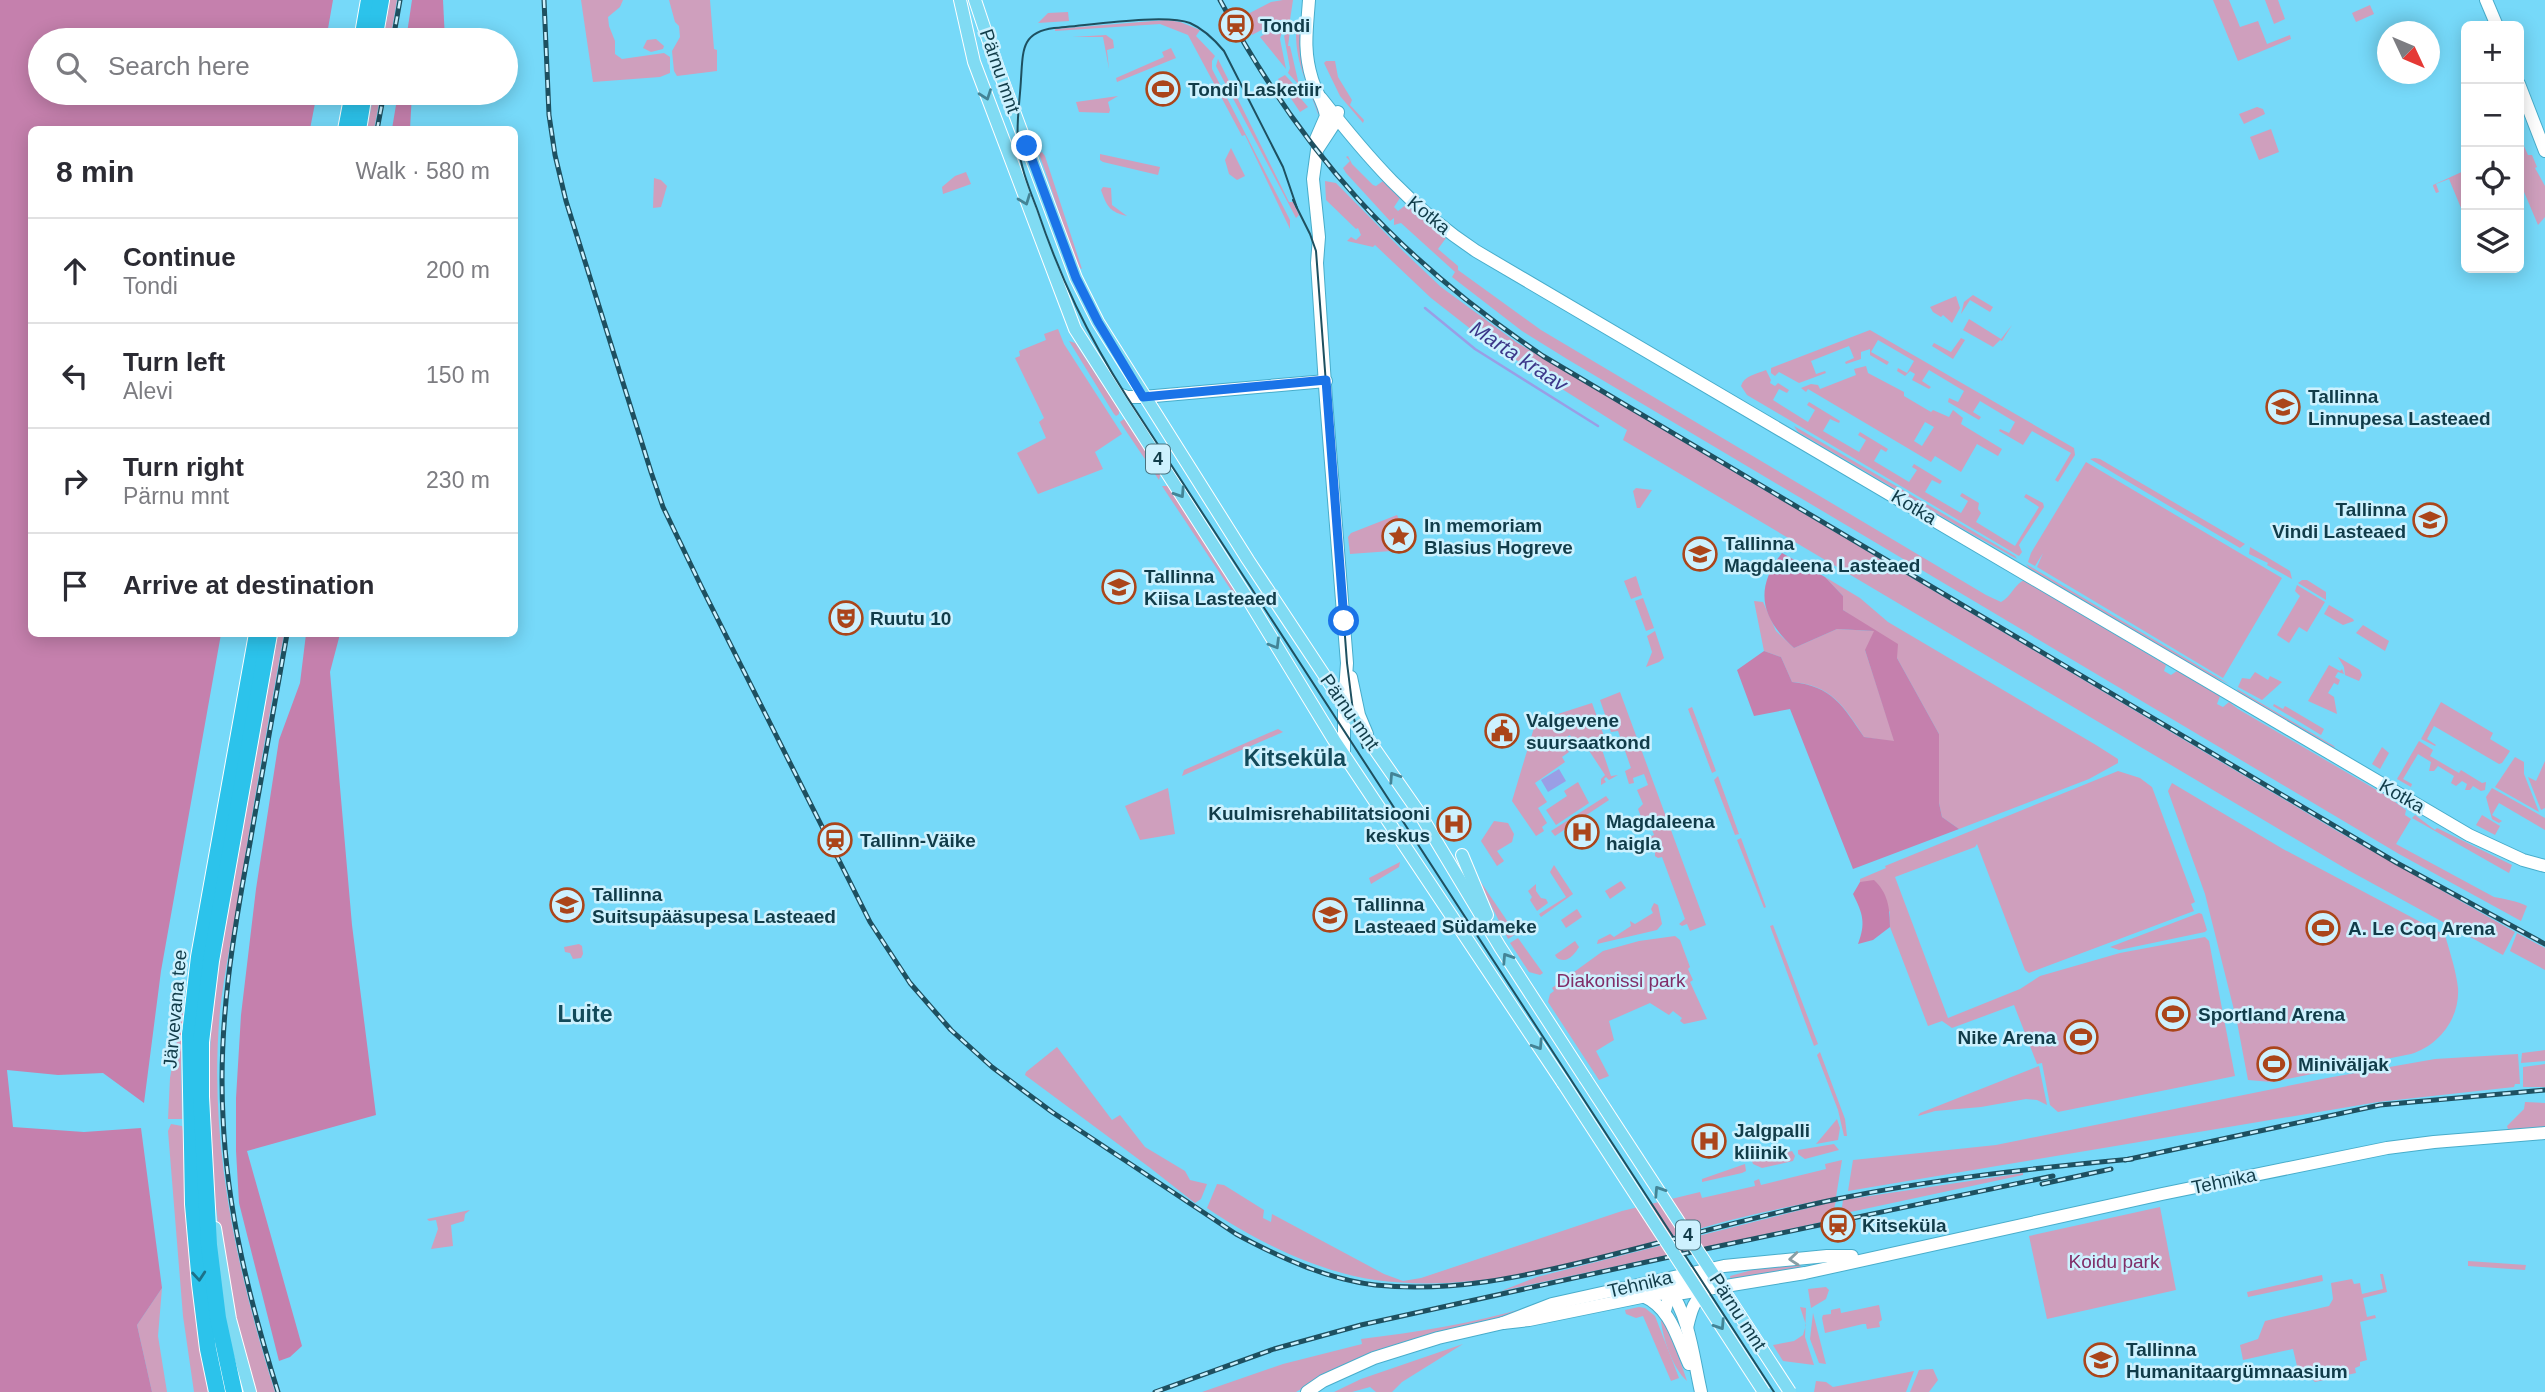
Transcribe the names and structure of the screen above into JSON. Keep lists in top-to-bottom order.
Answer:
{
  "streets": {
    "highway": ["Järvevana tee"],
    "main road": ["Pärnu mnt", "4"],
    "street": ["Kotka", "Tehnika"]
  },
  "districts": ["Kitseküla", "Luite"],
  "water": ["Marta kraav"],
  "parks": ["Diakonissi park", "Koidu park"],
  "places": {
    "station": ["Tondi", "Tallinn-Väike", "Kitseküla"],
    "sports": [
      "Tondi Lasketiir",
      "A. Le Coq Arena",
      "Sportland Arena",
      "Nike Arena",
      "Miniväljak"
    ],
    "school or university": [
      "Tallinna Linnupesa Lasteaed",
      "Tallinna Vindi Lasteaed",
      "Tallinna Magdaleena Lasteaed",
      "Tallinna Kiisa Lasteaed",
      "Tallinna Suitsupääsupesa Lasteaed",
      "Tallinna Lasteaed Südameke",
      "Tallinna Humanitaargümnaasium"
    ],
    "place": ["In memoriam Blasius Hogreve"],
    "theatre": ["Ruutu 10"],
    "public building": ["Valgevene suursaatkond"],
    "hospital": ["Kuulmisrehabilitatsiooni keskus", "Magdaleena haigla", "Jalgpalli kliinik"]
  },
  "north": "bottom right",
  "page": {
    "map_buttons": ["+", "−"],
    "search": "Search here",
    "heading": ["8 min", "Walk · 580 m"],
    "list": [
      ["Continue", "Tondi", "200 m"],
      ["Turn left", "Alevi", "150 m"],
      ["Turn right", "Pärnu mnt", "230 m"],
      "Arrive at destination"
    ]
  }
}
